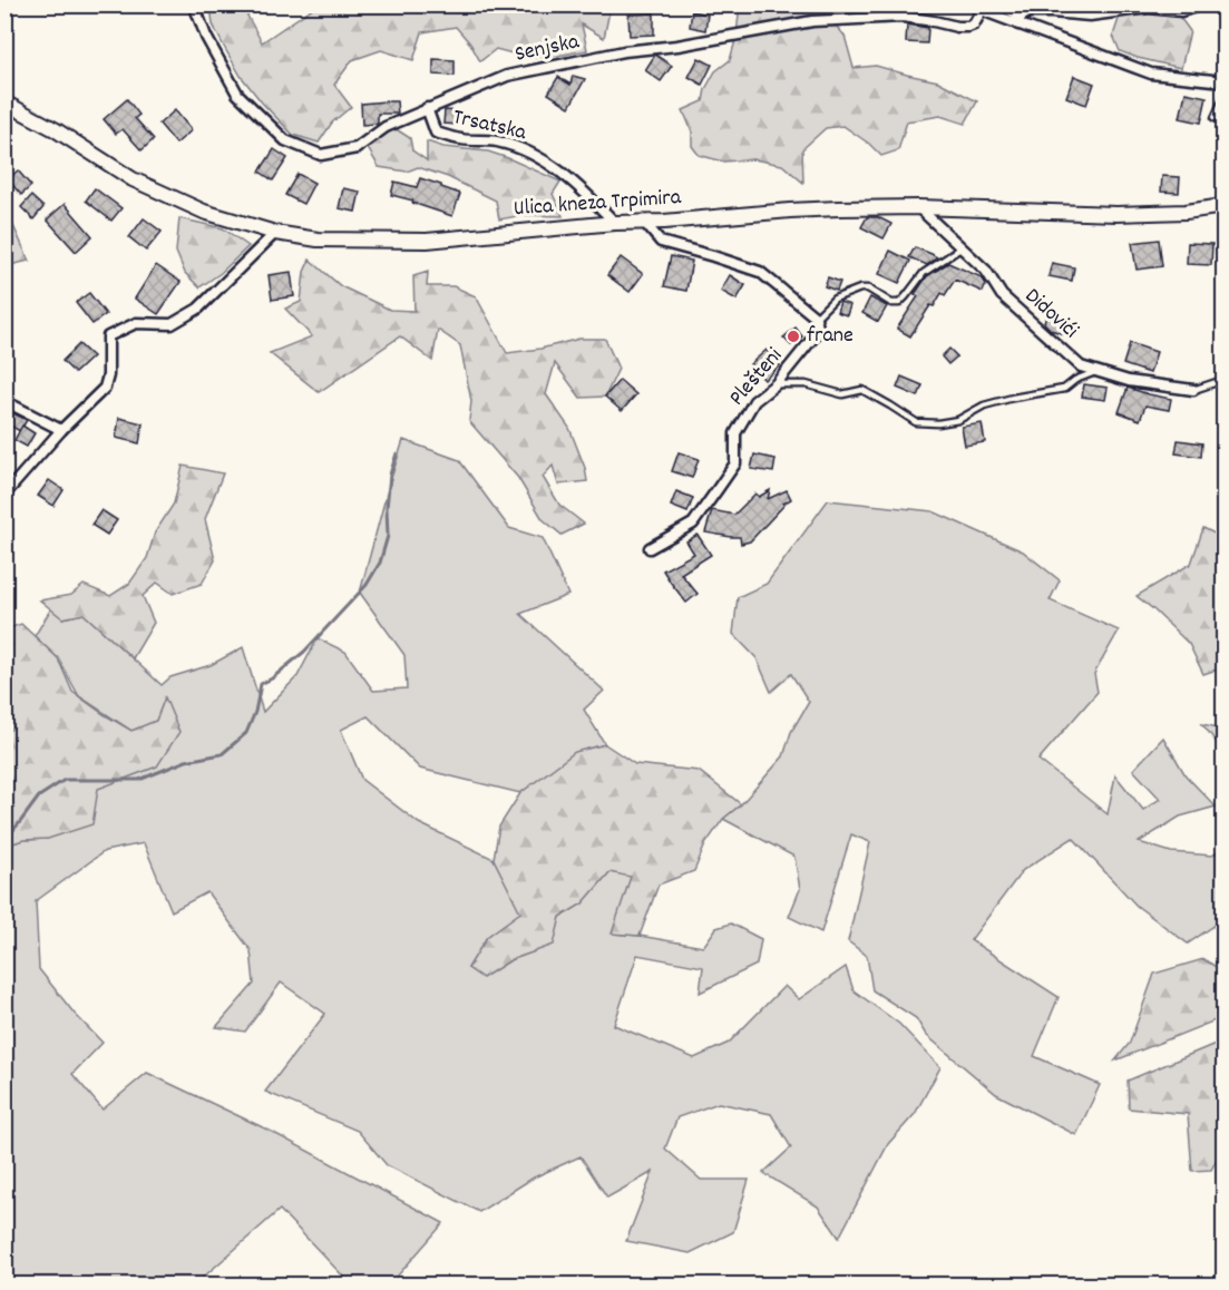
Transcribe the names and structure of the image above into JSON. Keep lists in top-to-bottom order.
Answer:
{
  "streets": {
    "main road": ["Ulica kneza Trpimira"],
    "street": [
      "Senjska",
      "Trsatska",
      "Didovići",
      "Plešteni"
    ]
  },
  "crossings": [
    ["Senjska", "Trsatska"],
    ["Trsatska", "Ulica kneza Trpimira"],
    ["Ulica kneza Trpimira", "Didovići"]
  ],
  "places": ["frane"]
}
